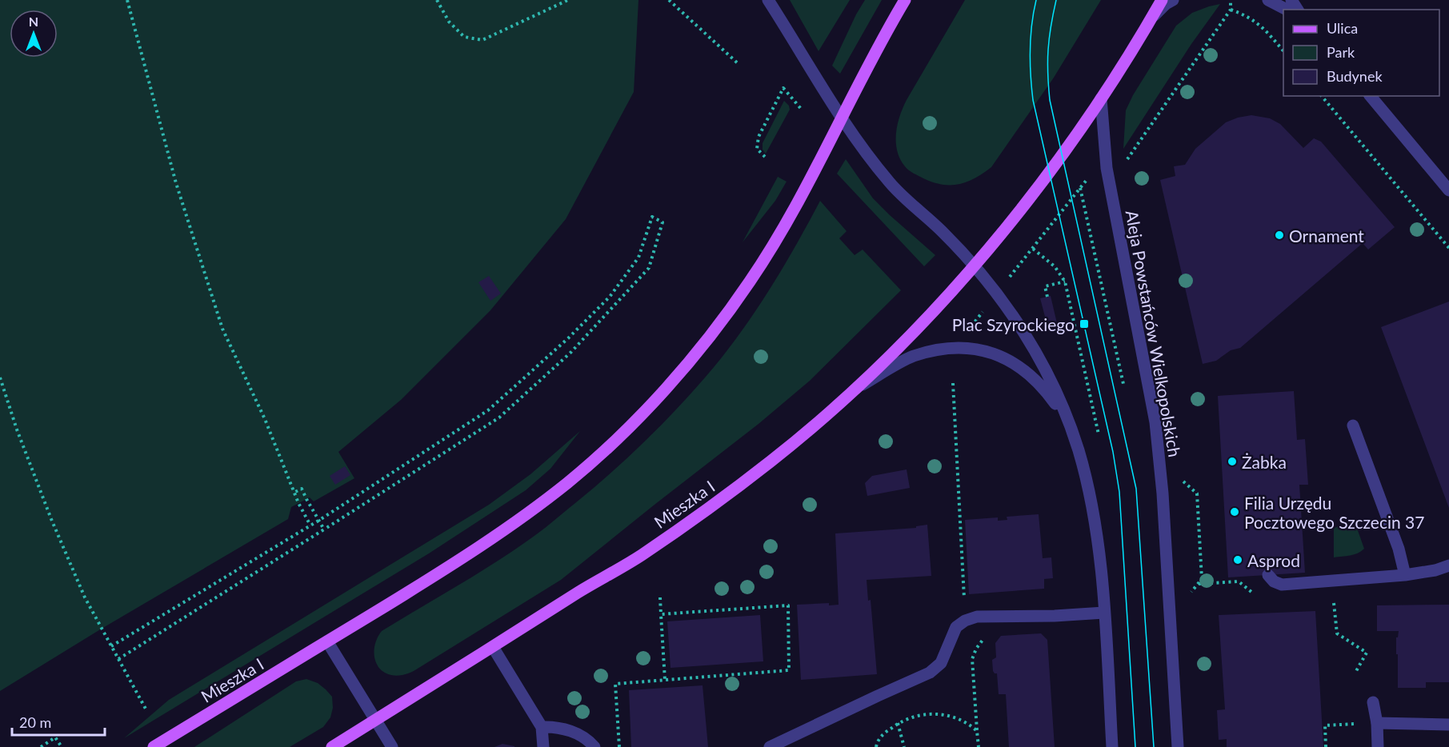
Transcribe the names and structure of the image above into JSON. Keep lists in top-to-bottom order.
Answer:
{
  "streets": {
    "main road": ["Mieszka I"],
    "street": ["Aleja Powstańców Wielkopolskich"]
  },
  "crossings": [
    ["Aleja Powstańców Wielkopolskich", "Mieszka I"]
  ],
  "places": {
    "other": [
      "Ornament",
      "Żabka",
      "Filia Urzędu Pocztowego Szczecin 37",
      "Asprod"
    ],
    "transit": ["Plac Szyrockiego"]
  },
  "legend": ["Ulica", "Park", "Budynek"],
  "scale_bar": "20 m",
  "north": "top"
}
